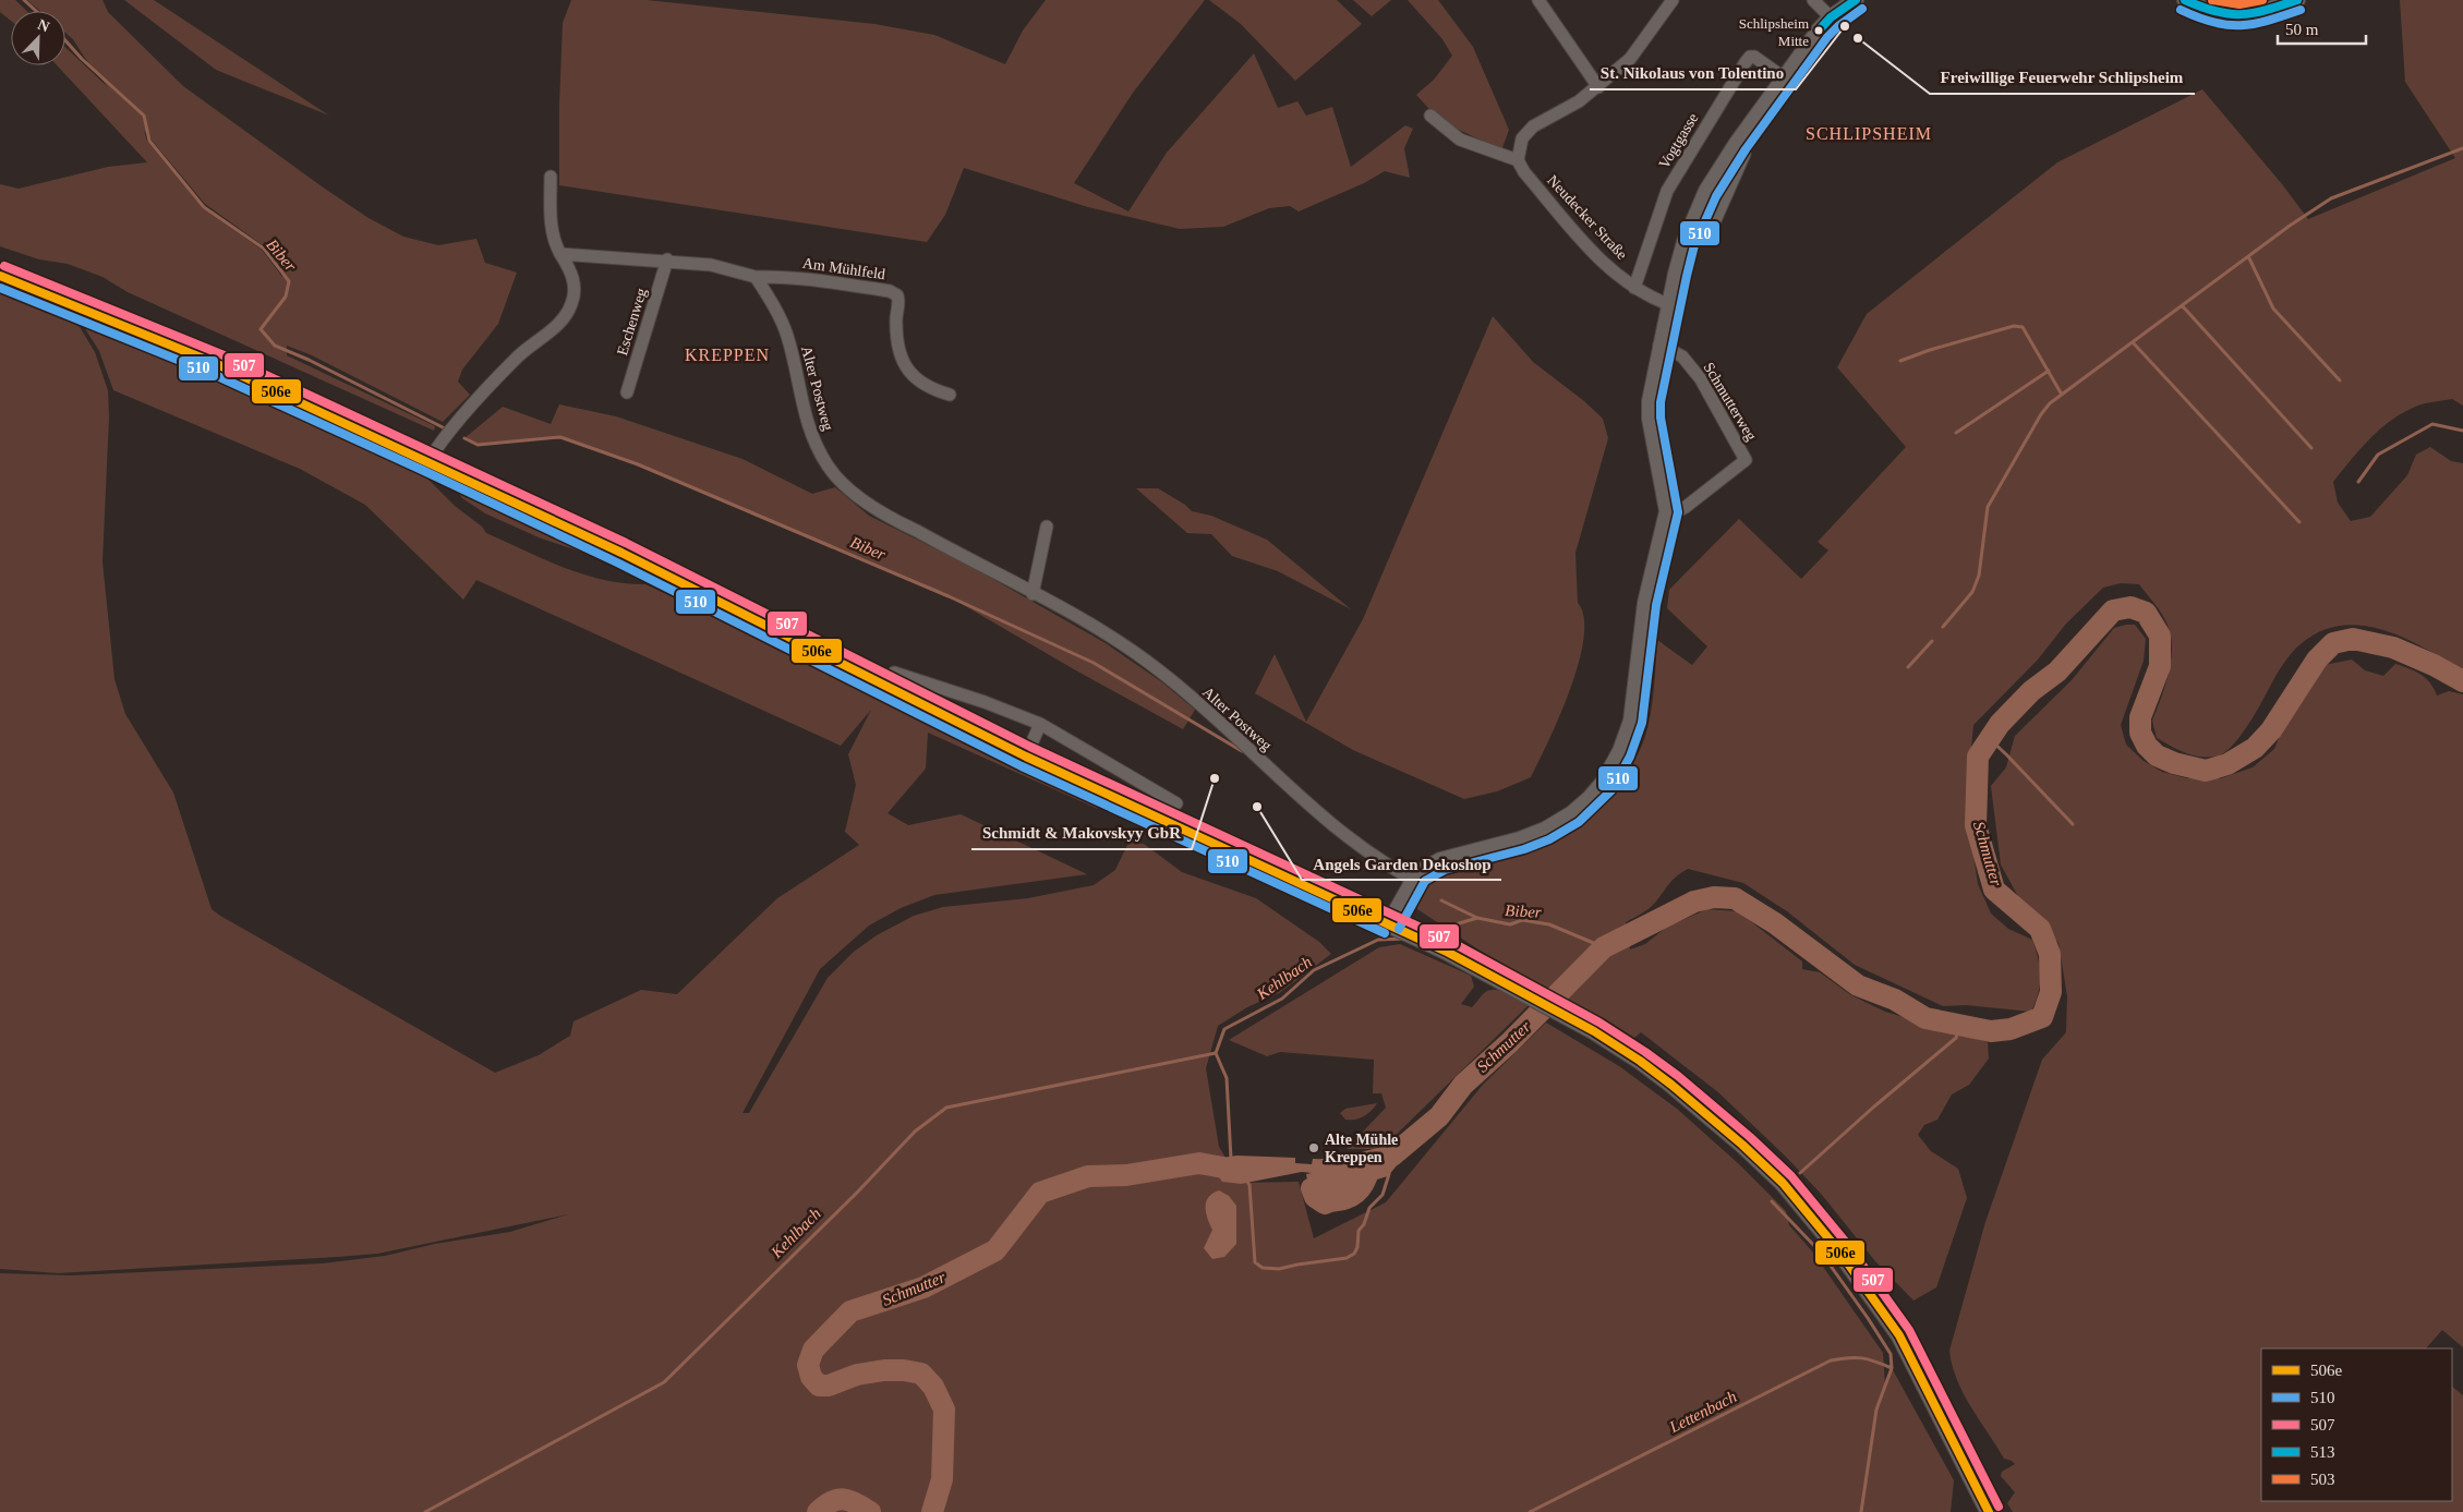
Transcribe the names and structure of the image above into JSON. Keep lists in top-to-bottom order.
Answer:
{
  "streets": {
    "street": [
      "Vogtgasse",
      "Neudecker Straße",
      "Am Mühlfeld",
      "Eschenweg",
      "Alter Postweg",
      "Schmutterweg"
    ]
  },
  "crossings": [
    ["Vogtgasse", "Neudecker Straße"],
    ["Am Mühlfeld", "Alter Postweg"]
  ],
  "districts": ["SCHLIPSHEIM", "KREPPEN"],
  "water": [
    "Biber",
    "Schmutter",
    "Kehlbach",
    "Lettenbach"
  ],
  "places": [
    "St. Nikolaus von Tolentino",
    "Schlipsheim Mitte",
    "Freiwillige Feuerwehr Schlipsheim",
    "Schmidt & Makovskyy GbR",
    "Angels Garden Dekoshop",
    "Alte Mühle Kreppen"
  ],
  "lines": [
    "transit line 513",
    "transit line 503",
    "transit line 510",
    "transit line 507",
    "transit line 506e"
  ],
  "legend": [
    "506e",
    "510",
    "507",
    "513",
    "503"
  ],
  "scale_bar": "50 m",
  "north": "top right"
}
